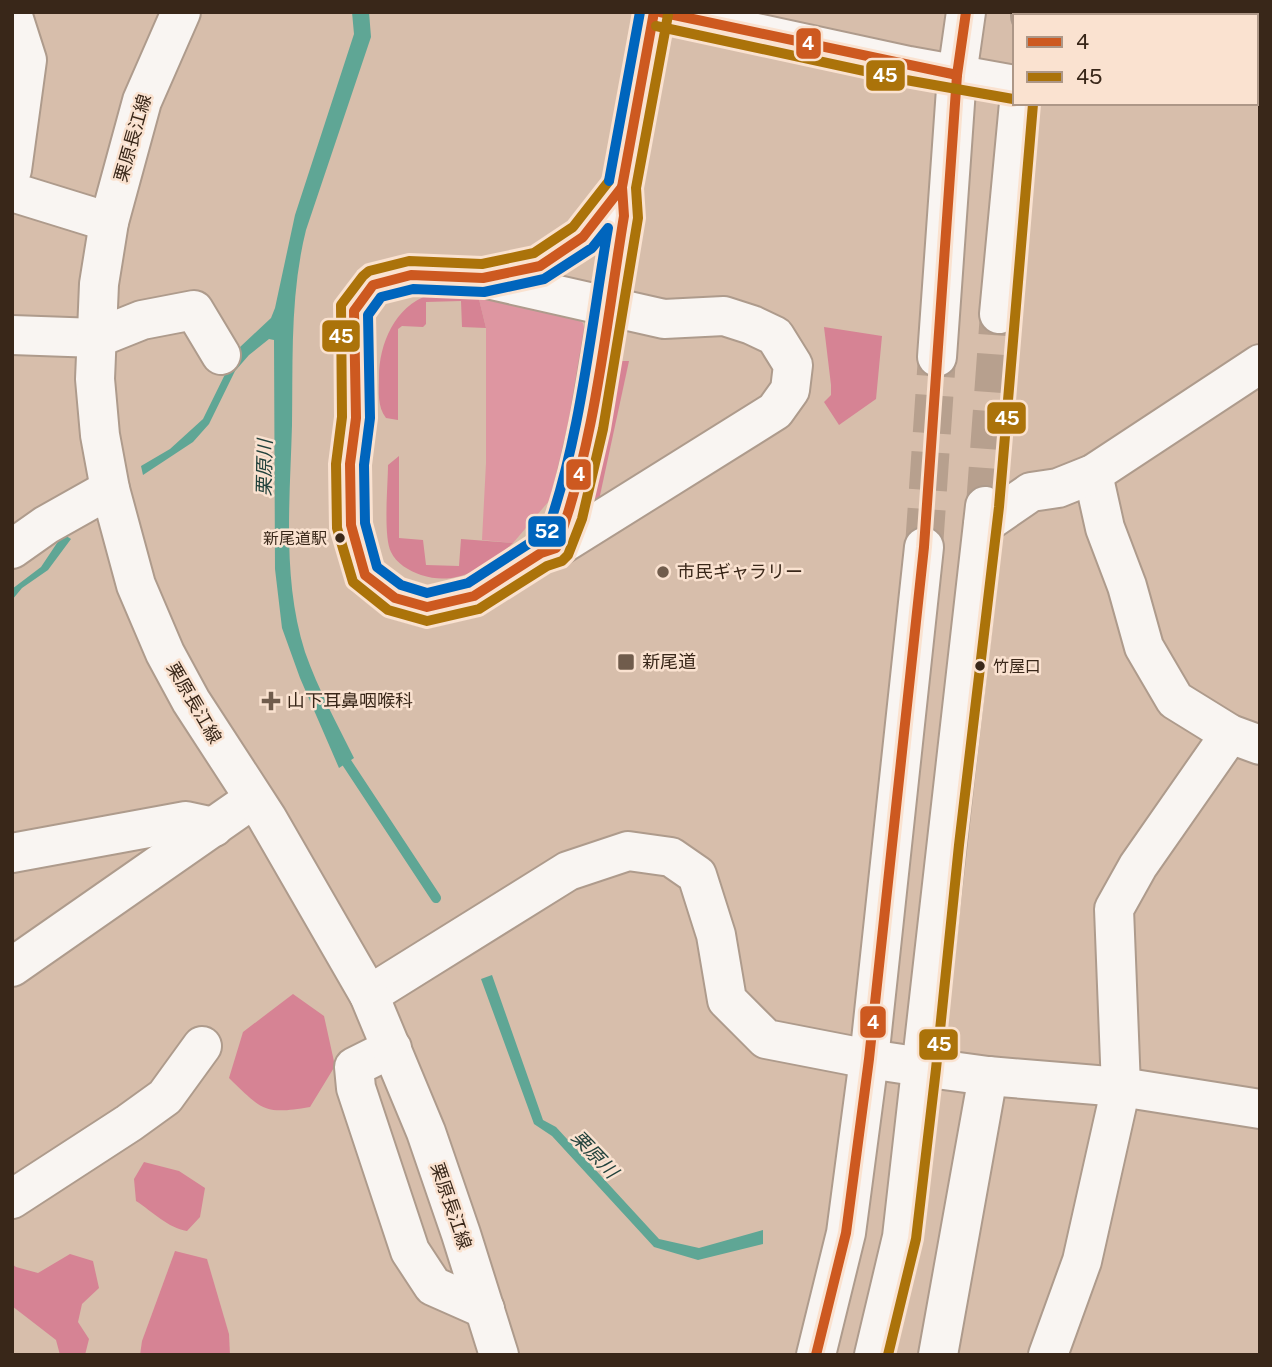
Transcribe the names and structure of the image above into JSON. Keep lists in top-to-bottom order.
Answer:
{
  "streets": {
    "main road": ["栗原長江線"]
  },
  "water": ["栗原川"],
  "places": {
    "other": ["新尾道駅", "市民ギャラリー", "竹屋口"],
    "transit": ["新尾道"],
    "health": ["山下耳鼻咽喉科"]
  },
  "lines": ["transit line 4", "transit line 52", "transit line 45"],
  "legend": ["4", "45"]
}
